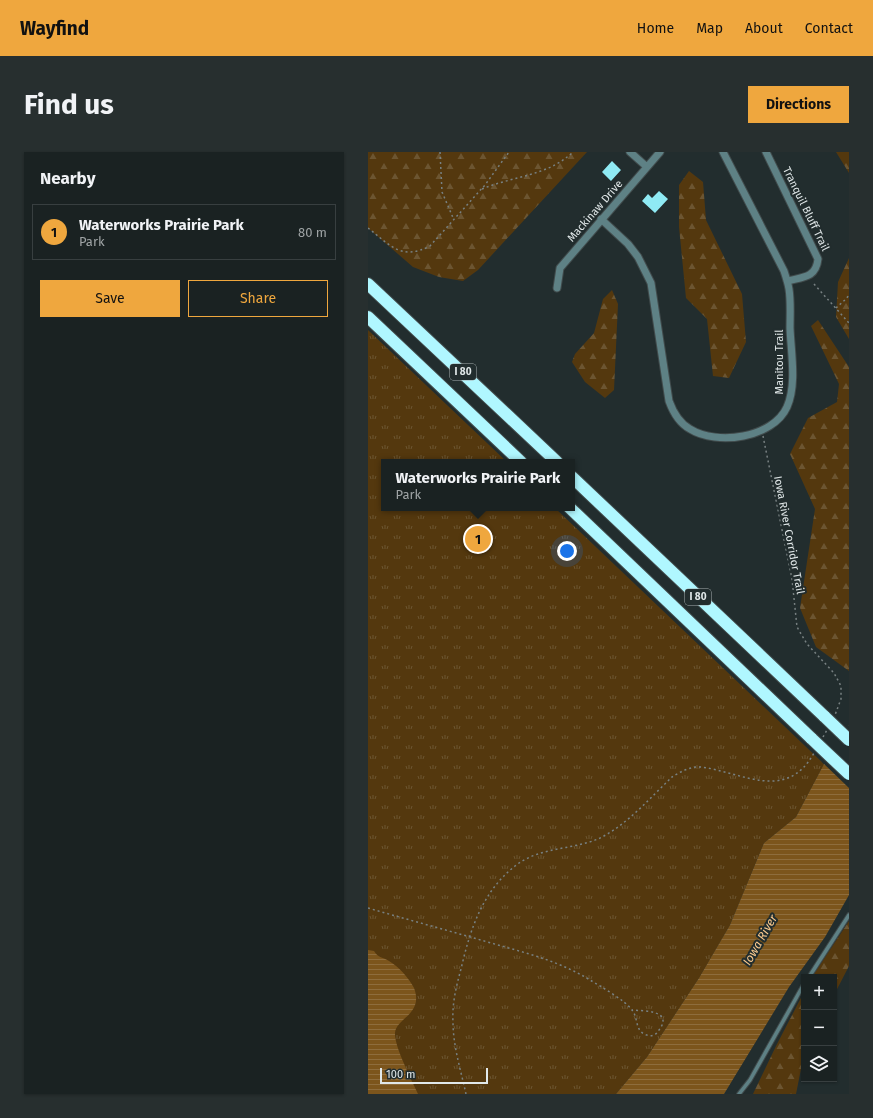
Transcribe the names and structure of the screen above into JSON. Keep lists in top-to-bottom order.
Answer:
{
  "streets": {
    "highway": ["I 80"],
    "street": ["Tranquil Bluff Trail", "Mackinaw Drive", "Manitou Trail"],
    "path": ["Iowa River Corridor Trail"]
  },
  "crossings": [
    ["Tranquil Bluff Trail", "Manitou Trail"],
    ["Mackinaw Drive", "Manitou Trail"],
    ["Manitou Trail", "Iowa River Corridor Trail"],
    ["I 80", "Iowa River Corridor Trail"]
  ],
  "water": ["Iowa River"],
  "scale_bar": "100 m",
  "page": {
    "header": "Wayfind",
    "nav": [
      "Home",
      "Map",
      "About",
      "Contact"
    ],
    "buttons": [
      "Directions",
      ["Save", "Share"]
    ],
    "title": "Find us",
    "heading": "Nearby",
    "list": [
      {
        "mark": "1",
        "name": "Waterworks Prairie Park",
        "note": "Park",
        "value": "80 m"
      }
    ],
    "popup": ["Waterworks Prairie Park", "Park"],
    "pins": "1",
    "map_buttons": ["+", "−"],
    "scale": "100 m"
  }
}
